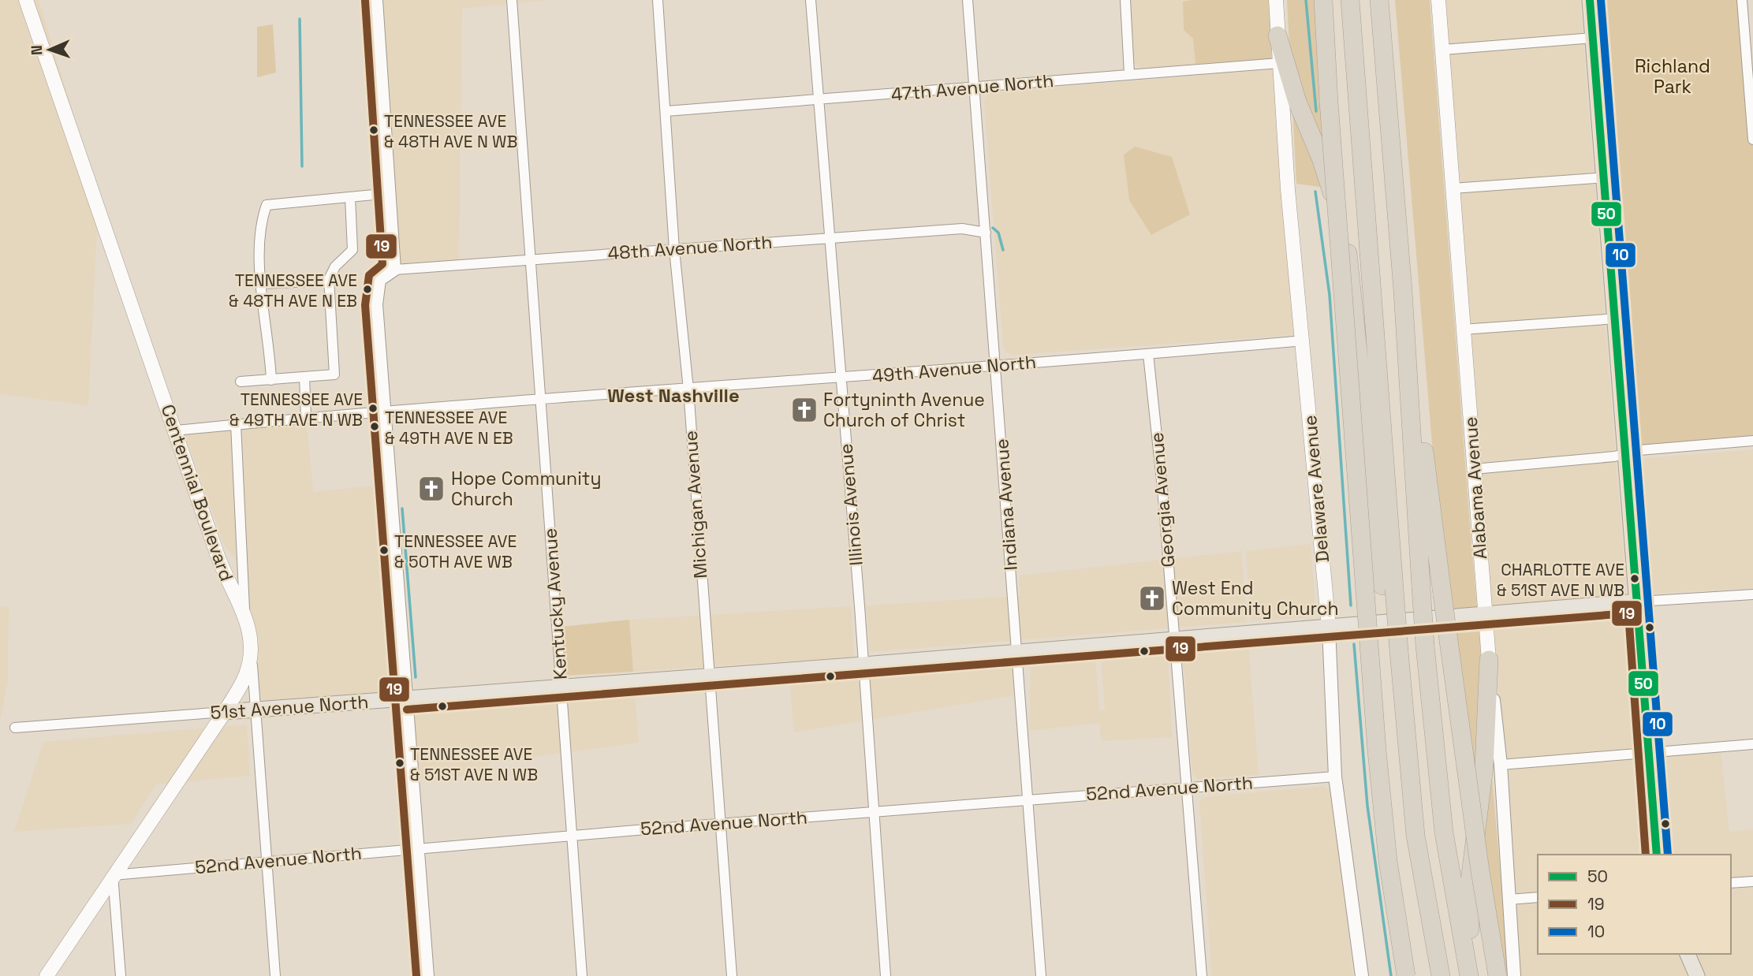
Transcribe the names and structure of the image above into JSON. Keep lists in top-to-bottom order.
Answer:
{
  "streets": {
    "main road": [
      "Alabama Avenue",
      "Delaware Avenue",
      "Centennial Boulevard",
      "51st Avenue North"
    ],
    "street": [
      "47th Avenue North",
      "48th Avenue North",
      "49th Avenue North",
      "Georgia Avenue",
      "Michigan Avenue",
      "Illinois Avenue",
      "Indiana Avenue",
      "Kentucky Avenue",
      "52nd Avenue North"
    ]
  },
  "crossings": [
    ["47th Avenue North", "Delaware Avenue"],
    ["47th Avenue North", "Michigan Avenue"],
    ["47th Avenue North", "Illinois Avenue"],
    ["47th Avenue North", "Indiana Avenue"],
    ["48th Avenue North", "Michigan Avenue"],
    ["48th Avenue North", "Illinois Avenue"],
    ["48th Avenue North", "Indiana Avenue"],
    ["48th Avenue North", "Kentucky Avenue"],
    ["49th Avenue North", "Delaware Avenue"],
    ["49th Avenue North", "Centennial Boulevard"],
    ["49th Avenue North", "Georgia Avenue"],
    ["49th Avenue North", "Michigan Avenue"],
    ["49th Avenue North", "Illinois Avenue"],
    ["49th Avenue North", "Indiana Avenue"],
    ["49th Avenue North", "Kentucky Avenue"],
    ["Alabama Avenue", "51st Avenue North"],
    ["Delaware Avenue", "51st Avenue North"],
    ["Delaware Avenue", "52nd Avenue North"],
    ["Centennial Boulevard", "51st Avenue North"],
    ["Centennial Boulevard", "52nd Avenue North"],
    ["Georgia Avenue", "51st Avenue North"],
    ["Georgia Avenue", "52nd Avenue North"],
    ["Michigan Avenue", "51st Avenue North"],
    ["Michigan Avenue", "52nd Avenue North"],
    ["Illinois Avenue", "51st Avenue North"],
    ["Illinois Avenue", "52nd Avenue North"],
    ["Indiana Avenue", "51st Avenue North"],
    ["Indiana Avenue", "52nd Avenue North"],
    ["Kentucky Avenue", "51st Avenue North"],
    ["Kentucky Avenue", "52nd Avenue North"]
  ],
  "districts": ["West Nashville"],
  "parks": ["Richland Park"],
  "places": {
    "other": [
      "TENNESSEE AVE & 48TH AVE N WB",
      "TENNESSEE AVE & 48TH AVE N EB",
      "TENNESSEE AVE & 49TH AVE N WB",
      "TENNESSEE AVE & 49TH AVE N EB",
      "TENNESSEE AVE & 50TH AVE WB",
      "CHARLOTTE AVE & 51ST AVE N WB",
      "TENNESSEE AVE & 51ST AVE N WB"
    ],
    "church": ["Fortyninth Avenue Church of Christ", "Hope Community Church", "West End Community Church"]
  },
  "lines": ["transit line 50", "transit line 10", "transit line 19"],
  "legend": ["50", "19", "10"],
  "north": "left"
}
